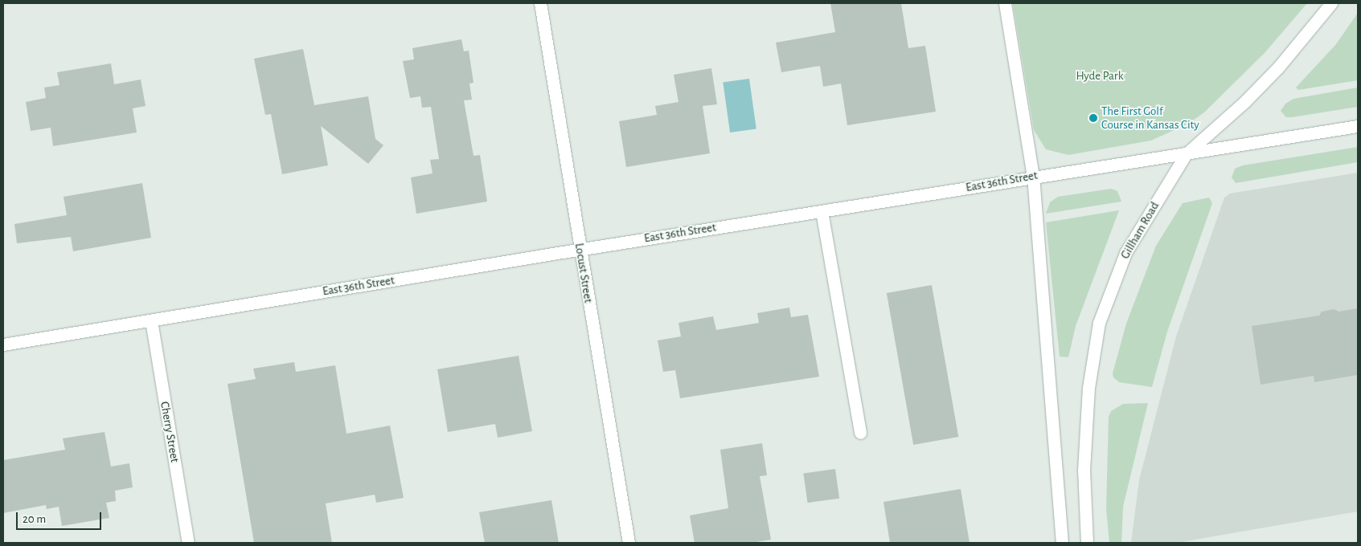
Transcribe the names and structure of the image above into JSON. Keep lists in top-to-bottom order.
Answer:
{
  "streets": {
    "street": [
      "East 36th Street",
      "Gillham Road",
      "Locust Street",
      "Cherry Street"
    ]
  },
  "crossings": [
    ["East 36th Street", "Gillham Road"],
    ["East 36th Street", "Locust Street"],
    ["East 36th Street", "Cherry Street"]
  ],
  "parks": ["Hyde Park"],
  "places": ["The First Golf Course in Kansas City"],
  "scale_bar": "20 m"
}
